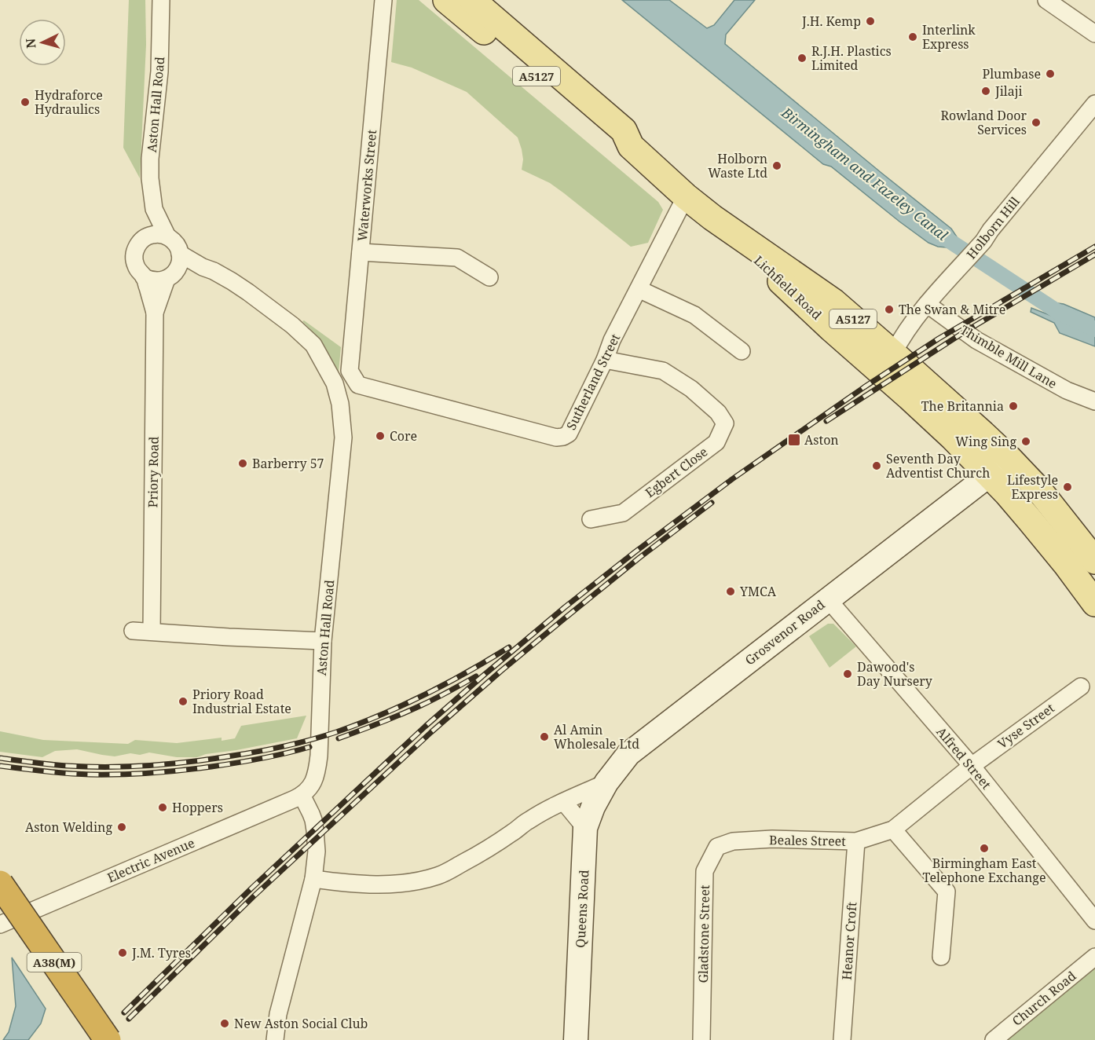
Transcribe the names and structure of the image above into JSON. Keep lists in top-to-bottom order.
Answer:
{
  "streets": {
    "highway": ["A38(M)"],
    "main road": [
      "A5127",
      "Lichfield Road",
      "Grosvenor Road",
      "Queens Road"
    ],
    "street": [
      "Aston Hall Road",
      "Waterworks Street",
      "Holborn Hill",
      "Thimble Mill Lane",
      "Sutherland Street",
      "Priory Road",
      "Egbert Close",
      "Vyse Street",
      "Alfred Street",
      "Beales Street",
      "Electric Avenue",
      "Gladstone Street",
      "Heanor Croft",
      "Church Road"
    ]
  },
  "crossings": [
    ["Aston Hall Road", "Priory Road"],
    ["Aston Hall Road", "Electric Avenue"],
    ["Waterworks Street", "Sutherland Street"],
    ["Holborn Hill", "Lichfield Road"],
    ["Holborn Hill", "Thimble Mill Lane"],
    ["Lichfield Road", "Sutherland Street"],
    ["Lichfield Road", "Grosvenor Road"],
    ["Sutherland Street", "Egbert Close"],
    ["Grosvenor Road", "Alfred Street"],
    ["Grosvenor Road", "Queens Road"],
    ["Vyse Street", "Alfred Street"],
    ["Vyse Street", "Beales Street"],
    ["Alfred Street", "Beales Street"],
    ["Beales Street", "Gladstone Street"],
    ["Beales Street", "Heanor Croft"]
  ],
  "water": ["Birmingham and Fazeley Canal"],
  "places": {
    "other": [
      "J.H. Kemp",
      "Interlink Express",
      "R.J.H. Plastics Limited",
      "Plumbase",
      "Jilaji",
      "Hydraforce Hydraulics",
      "Rowland Door Services",
      "Holborn Waste Ltd",
      "The Swan & Mitre",
      "The Britannia",
      "Core",
      "Wing Sing",
      "Barberry 57",
      "Seventh Day Adventist Church",
      "Lifestyle Express",
      "YMCA",
      "Dawood's Day Nursery",
      "Priory Road Industrial Estate",
      "Al Amin Wholesale Ltd",
      "Hoppers",
      "Aston Welding",
      "Birmingham East Telephone Exchange",
      "J.M. Tyres",
      "New Aston Social Club"
    ],
    "transit": ["Aston"]
  },
  "north": "left"
}
